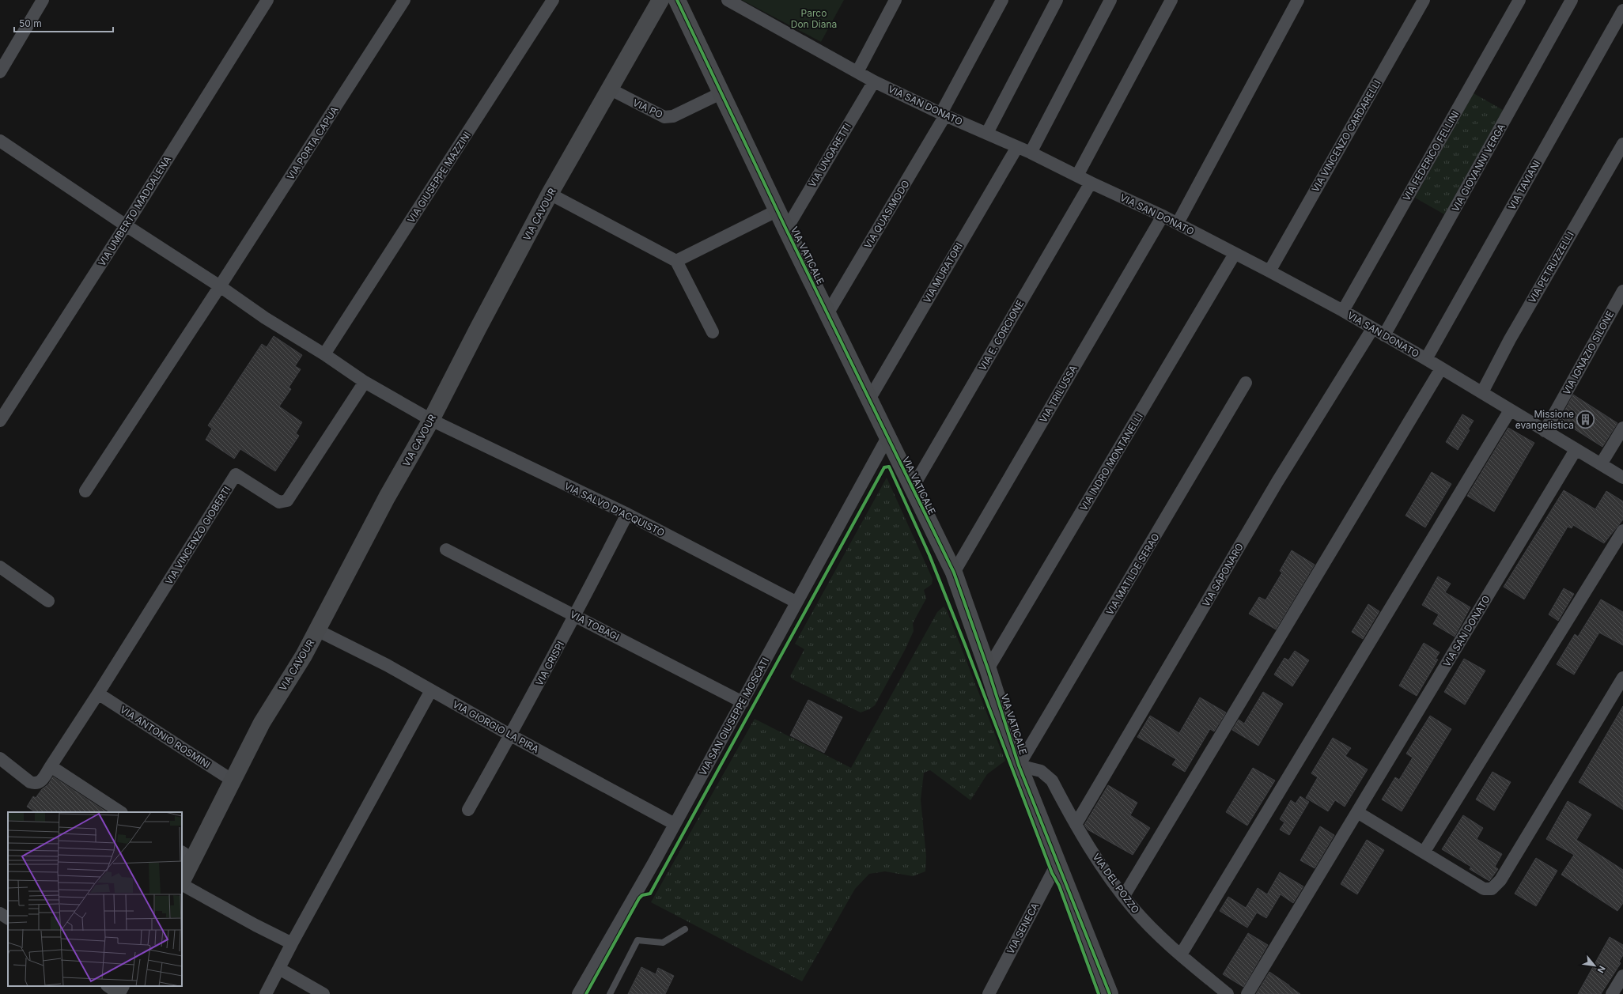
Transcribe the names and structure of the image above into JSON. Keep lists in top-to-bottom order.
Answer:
{
  "streets": {
    "street": [
      "VIA SAN DONATO",
      "VIA PO",
      "VIA VINCENZO CARDARELLI",
      "VIA PORTA CAPUA",
      "VIA UNGARETTI",
      "VIA FEDERICO FELLINI",
      "VIA GIOVANNI VERGA",
      "VIA GIUSEPPE MAZZINI",
      "VIA TAVIANI",
      "VIA UMBERTO MADDALENA",
      "VIA CAVOUR",
      "VIA QUASIMODO",
      "VIA VATICALE",
      "VIA PETRUZZELLI",
      "VIA MURATORI",
      "VIA E. CORCIONE",
      "VIA IGNAZIO SILONE",
      "VIA TRILUSSA",
      "VIA INDRO MONTANELLI",
      "VIA SALVO D'ACQUISTO",
      "VIA VINCENZO GIOBERTI",
      "VIA MATILDE SERAO",
      "VIA SAPONARO",
      "VIA TOBAGI",
      "VIA CRISPI",
      "VIA SAN GIUSEPPE MOSCATI",
      "VIA GIORGIO LA PIRA",
      "VIA ANTONIO ROSMINI",
      "VIA DEL POZZO",
      "VIA SENECA"
    ]
  },
  "crossings": [
    ["VIA SAN DONATO", "VIA VINCENZO CARDARELLI"],
    ["VIA SAN DONATO", "VIA UNGARETTI"],
    ["VIA SAN DONATO", "VIA FEDERICO FELLINI"],
    ["VIA SAN DONATO", "VIA GIOVANNI VERGA"],
    ["VIA SAN DONATO", "VIA TAVIANI"],
    ["VIA SAN DONATO", "VIA QUASIMODO"],
    ["VIA SAN DONATO", "VIA PETRUZZELLI"],
    ["VIA SAN DONATO", "VIA MURATORI"],
    ["VIA SAN DONATO", "VIA E. CORCIONE"],
    ["VIA SAN DONATO", "VIA IGNAZIO SILONE"],
    ["VIA SAN DONATO", "VIA TRILUSSA"],
    ["VIA SAN DONATO", "VIA INDRO MONTANELLI"],
    ["VIA SAN DONATO", "VIA SAPONARO"],
    ["VIA PO", "VIA CAVOUR"],
    ["VIA PO", "VIA VATICALE"],
    ["VIA PORTA CAPUA", "VIA SALVO D'ACQUISTO"],
    ["VIA UNGARETTI", "VIA VATICALE"],
    ["VIA GIUSEPPE MAZZINI", "VIA SALVO D'ACQUISTO"],
    ["VIA UMBERTO MADDALENA", "VIA SALVO D'ACQUISTO"],
    ["VIA CAVOUR", "VIA SALVO D'ACQUISTO"],
    ["VIA CAVOUR", "VIA GIORGIO LA PIRA"],
    ["VIA CAVOUR", "VIA ANTONIO ROSMINI"],
    ["VIA QUASIMODO", "VIA VATICALE"],
    ["VIA VATICALE", "VIA MURATORI"],
    ["VIA VATICALE", "VIA E. CORCIONE"],
    ["VIA VATICALE", "VIA TRILUSSA"],
    ["VIA VATICALE", "VIA INDRO MONTANELLI"],
    ["VIA VATICALE", "VIA MATILDE SERAO"],
    ["VIA VATICALE", "VIA SAN GIUSEPPE MOSCATI"],
    ["VIA VATICALE", "VIA DEL POZZO"],
    ["VIA VATICALE", "VIA SENECA"],
    ["VIA SALVO D'ACQUISTO", "VIA VINCENZO GIOBERTI"],
    ["VIA SALVO D'ACQUISTO", "VIA CRISPI"],
    ["VIA SALVO D'ACQUISTO", "VIA SAN GIUSEPPE MOSCATI"],
    ["VIA VINCENZO GIOBERTI", "VIA ANTONIO ROSMINI"],
    ["VIA MATILDE SERAO", "VIA DEL POZZO"],
    ["VIA SAPONARO", "VIA DEL POZZO"],
    ["VIA TOBAGI", "VIA CRISPI"],
    ["VIA TOBAGI", "VIA SAN GIUSEPPE MOSCATI"],
    ["VIA CRISPI", "VIA GIORGIO LA PIRA"],
    ["VIA SAN GIUSEPPE MOSCATI", "VIA GIORGIO LA PIRA"]
  ],
  "parks": ["Parco Don Diana"],
  "places": {
    "building": ["Missione evangelistica"]
  },
  "scale_bar": "50 m",
  "north": "bottom right"
}
